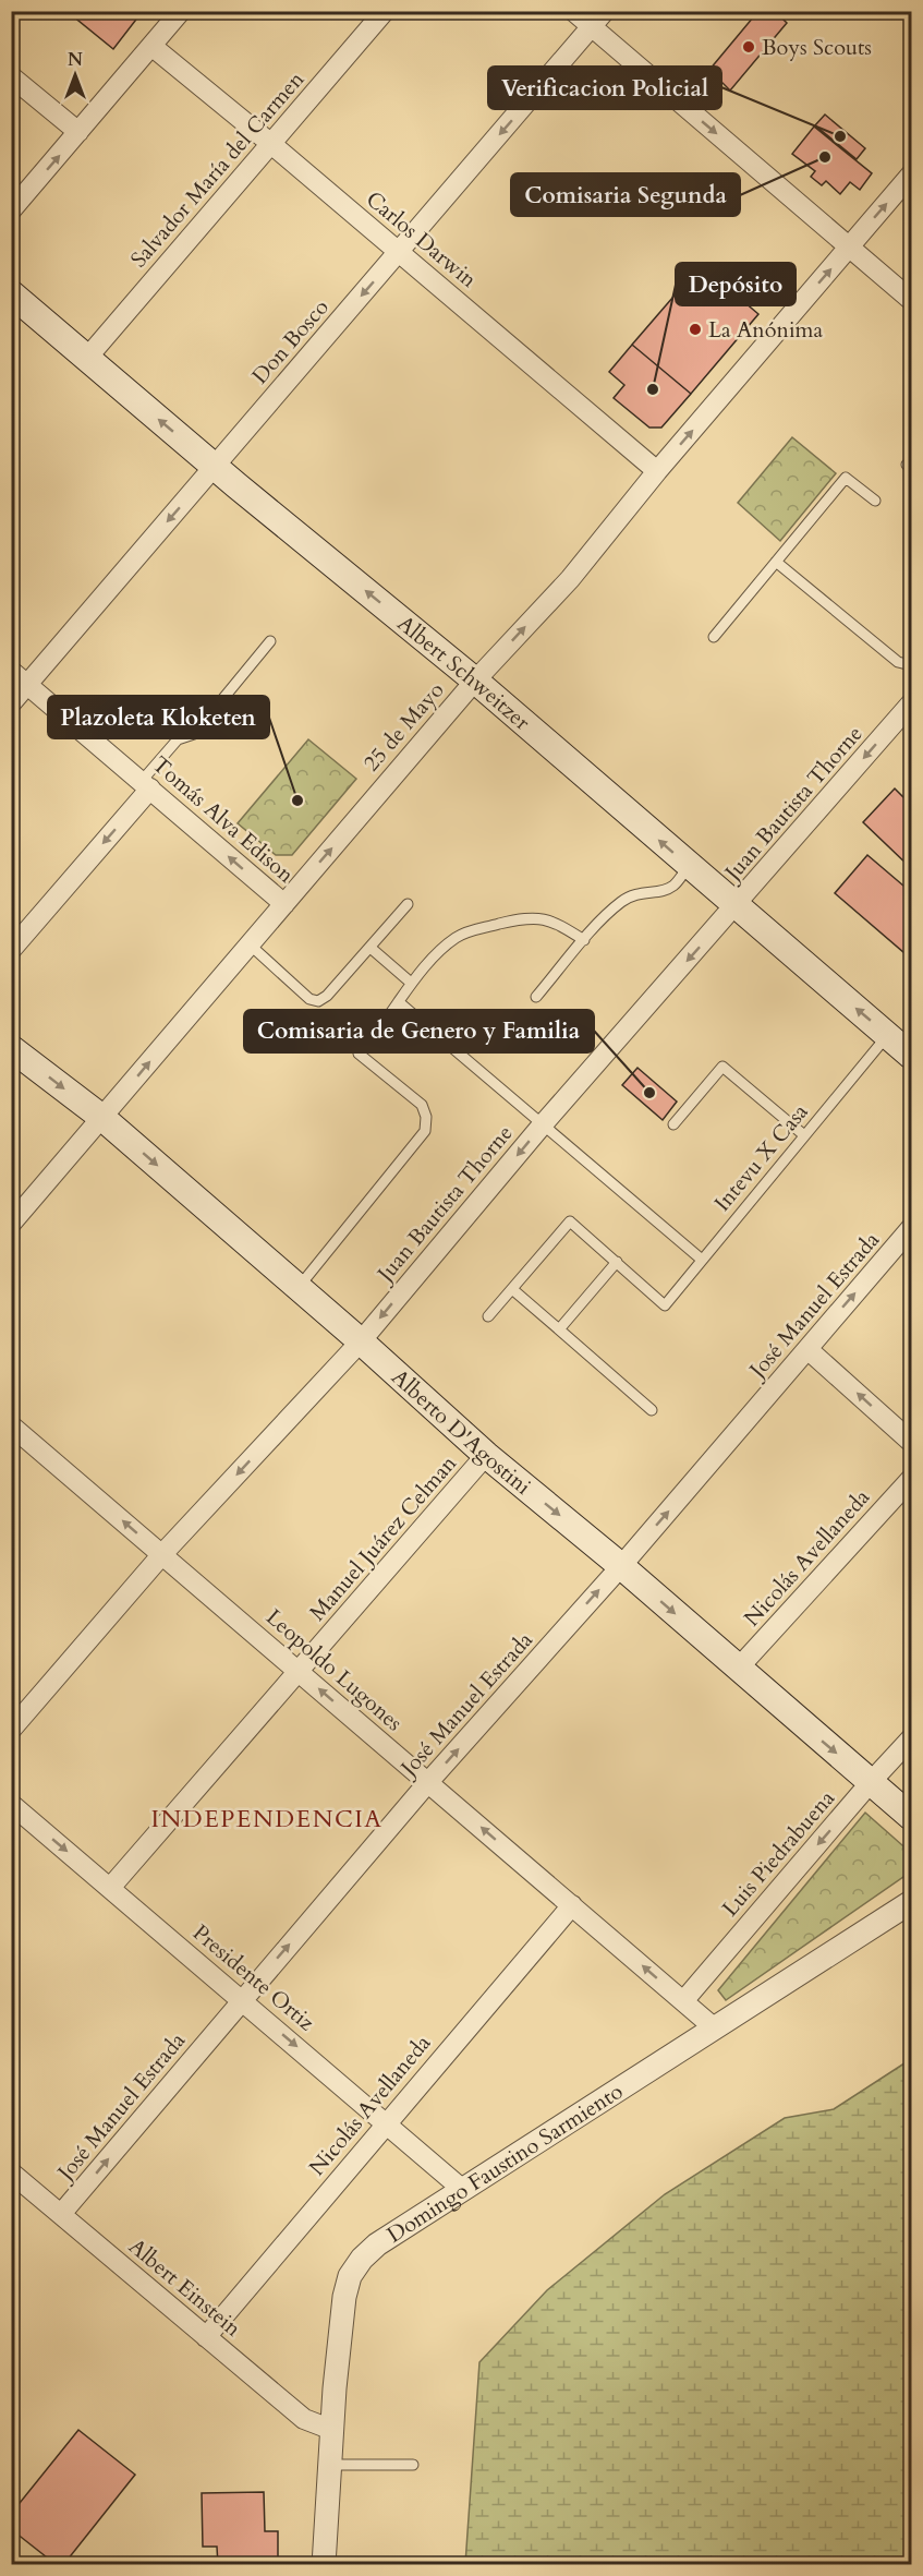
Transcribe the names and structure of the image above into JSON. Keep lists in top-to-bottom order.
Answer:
{
  "streets": {
    "main road": ["Albert Schweitzer", "Alberto D'Agostini"],
    "street": [
      "Salvador María del Carmen",
      "Carlos Darwin",
      "Don Bosco",
      "25 de Mayo",
      "Juan Bautista Thorne",
      "Tomás Alva Edison",
      "José Manuel Estrada",
      "Manuel Juárez Celman",
      "Nicolás Avellaneda",
      "Leopoldo Lugones",
      "Luis Piedrabuena",
      "Presidente Ortiz",
      "Domingo Faustino Sarmiento",
      "Albert Einstein"
    ],
    "lane": ["Intevu X Casa"]
  },
  "crossings": [
    ["Salvador María del Carmen", "Carlos Darwin"],
    ["Salvador María del Carmen", "Albert Schweitzer"],
    ["Carlos Darwin", "Don Bosco"],
    ["Carlos Darwin", "25 de Mayo"],
    ["Don Bosco", "Albert Schweitzer"],
    ["Don Bosco", "Tomás Alva Edison"],
    ["Albert Schweitzer", "25 de Mayo"],
    ["Albert Schweitzer", "Juan Bautista Thorne"],
    ["Albert Schweitzer", "Intevu X Casa"],
    ["25 de Mayo", "Tomás Alva Edison"],
    ["25 de Mayo", "Alberto D'Agostini"],
    ["Juan Bautista Thorne", "Alberto D'Agostini"],
    ["Juan Bautista Thorne", "Leopoldo Lugones"],
    ["José Manuel Estrada", "Alberto D'Agostini"],
    ["José Manuel Estrada", "Leopoldo Lugones"],
    ["José Manuel Estrada", "Presidente Ortiz"],
    ["José Manuel Estrada", "Albert Einstein"],
    ["Alberto D'Agostini", "Manuel Juárez Celman"],
    ["Alberto D'Agostini", "Nicolás Avellaneda"],
    ["Alberto D'Agostini", "Luis Piedrabuena"],
    ["Manuel Juárez Celman", "Leopoldo Lugones"],
    ["Manuel Juárez Celman", "Presidente Ortiz"],
    ["Nicolás Avellaneda", "Leopoldo Lugones"],
    ["Nicolás Avellaneda", "Presidente Ortiz"],
    ["Nicolás Avellaneda", "Albert Einstein"],
    ["Leopoldo Lugones", "Luis Piedrabuena"],
    ["Leopoldo Lugones", "Domingo Faustino Sarmiento"],
    ["Presidente Ortiz", "Domingo Faustino Sarmiento"],
    ["Domingo Faustino Sarmiento", "Albert Einstein"]
  ],
  "one_way": [
    "Don Bosco",
    "Albert Schweitzer",
    "25 de Mayo",
    "Juan Bautista Thorne",
    "Tomás Alva Edison",
    "José Manuel Estrada",
    "Alberto D'Agostini",
    "Leopoldo Lugones",
    "Luis Piedrabuena",
    "Presidente Ortiz"
  ],
  "districts": ["INDEPENDENCIA"],
  "places": [
    "Boys Scouts",
    "Verificacion Policial",
    "Comisaria Segunda",
    "La Anónima",
    "Depósito",
    "Plazoleta Kloketen",
    "Comisaria de Genero y Familia"
  ],
  "north": "top"
}
